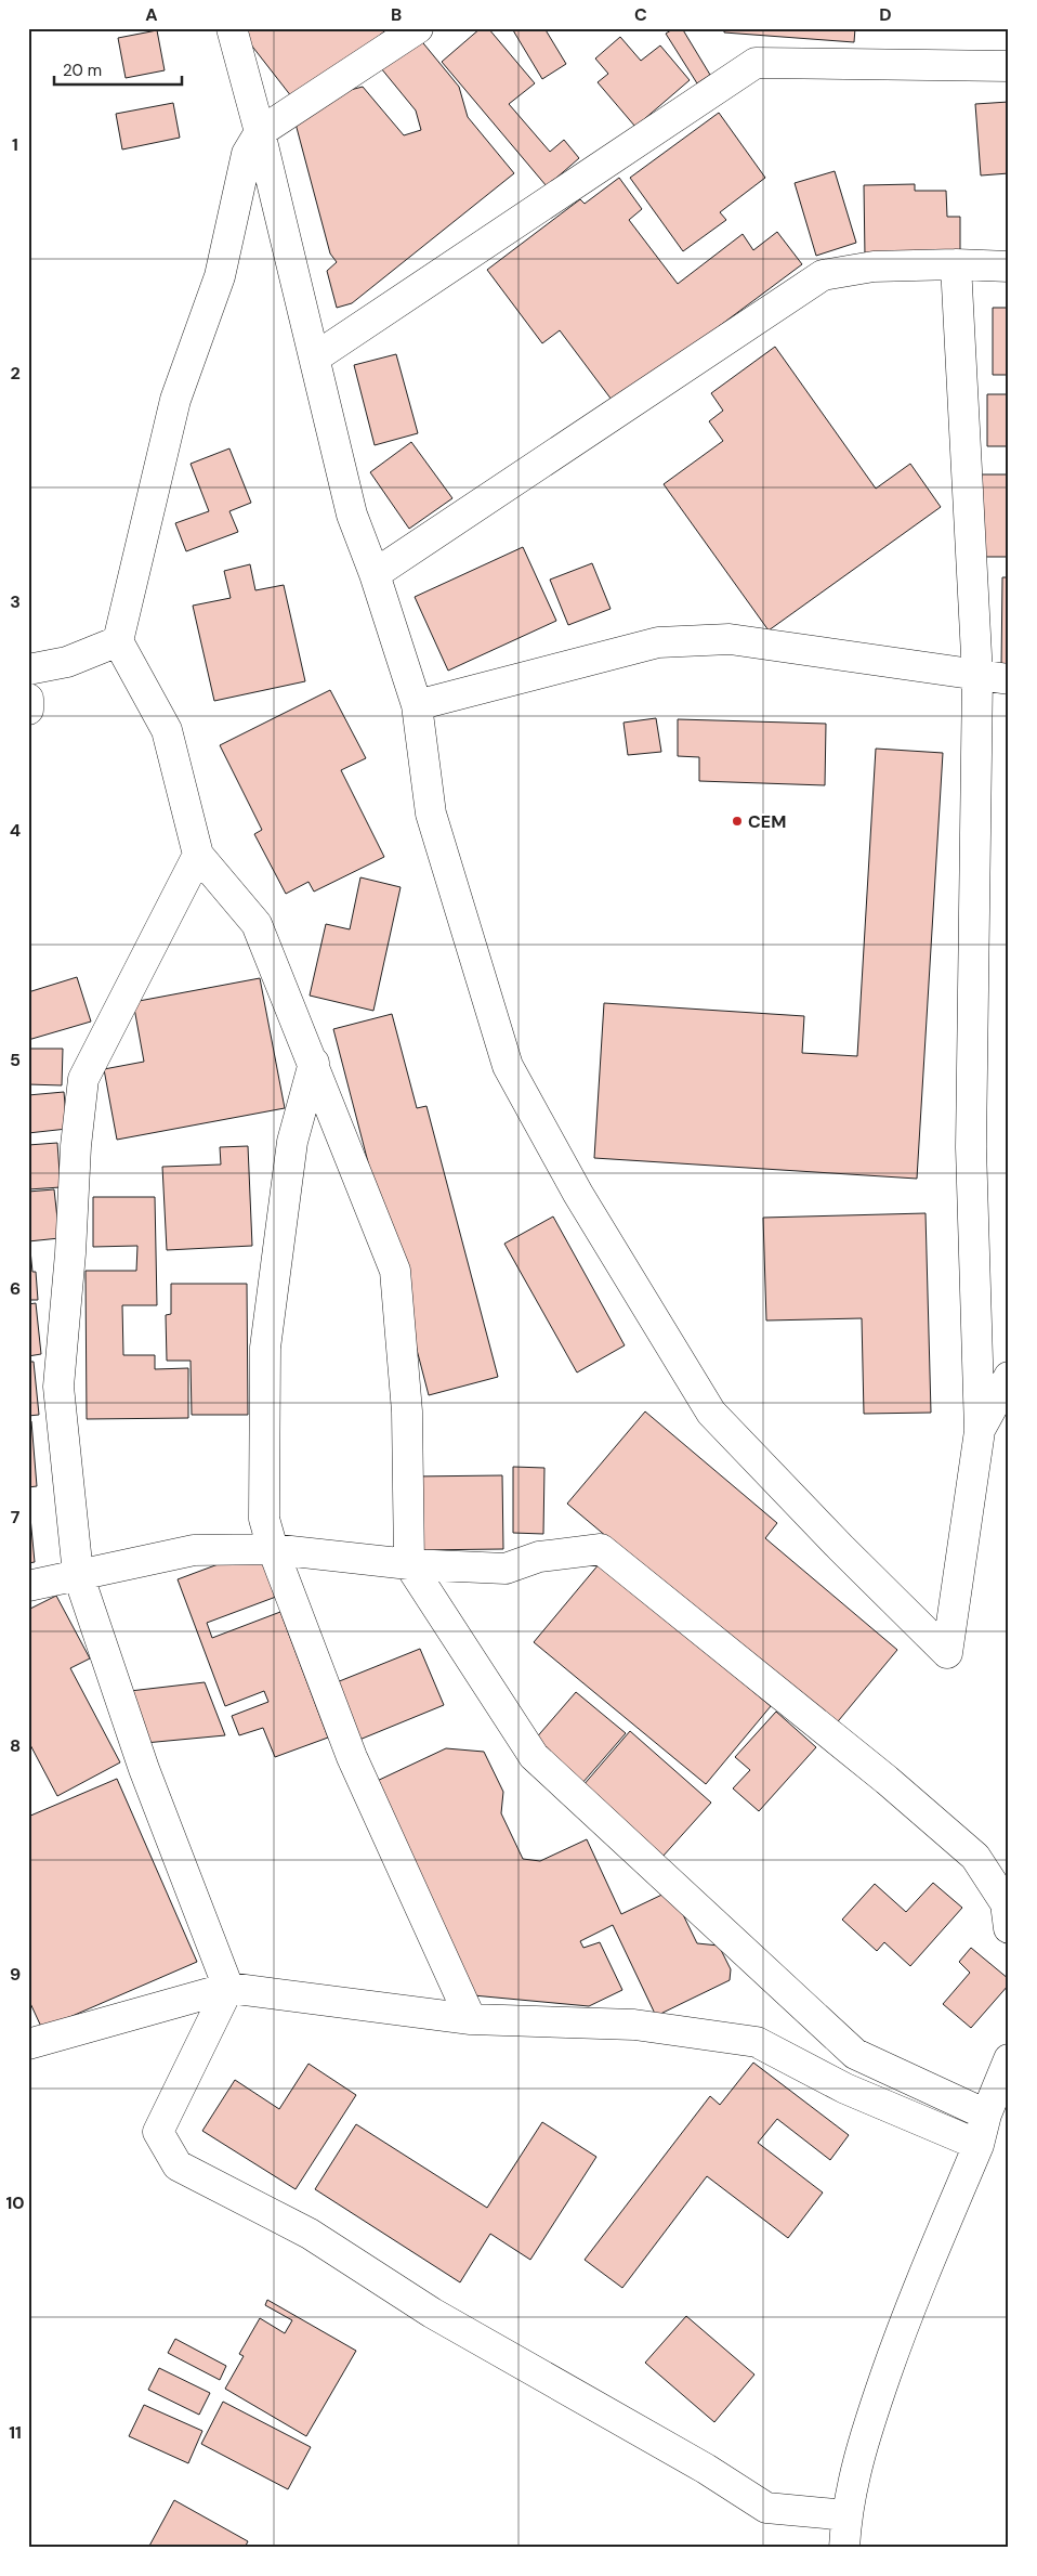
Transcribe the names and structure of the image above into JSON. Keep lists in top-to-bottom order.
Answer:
{
  "places": ["CEM"],
  "scale_bar": "20 m",
  "grid": {
    "columns": [
      "A",
      "B",
      "C",
      "D"
    ],
    "rows": [
      "1",
      "2",
      "3",
      "4",
      "5",
      "6",
      "7",
      "8",
      "9",
      "10",
      "11"
    ]
  }
}
